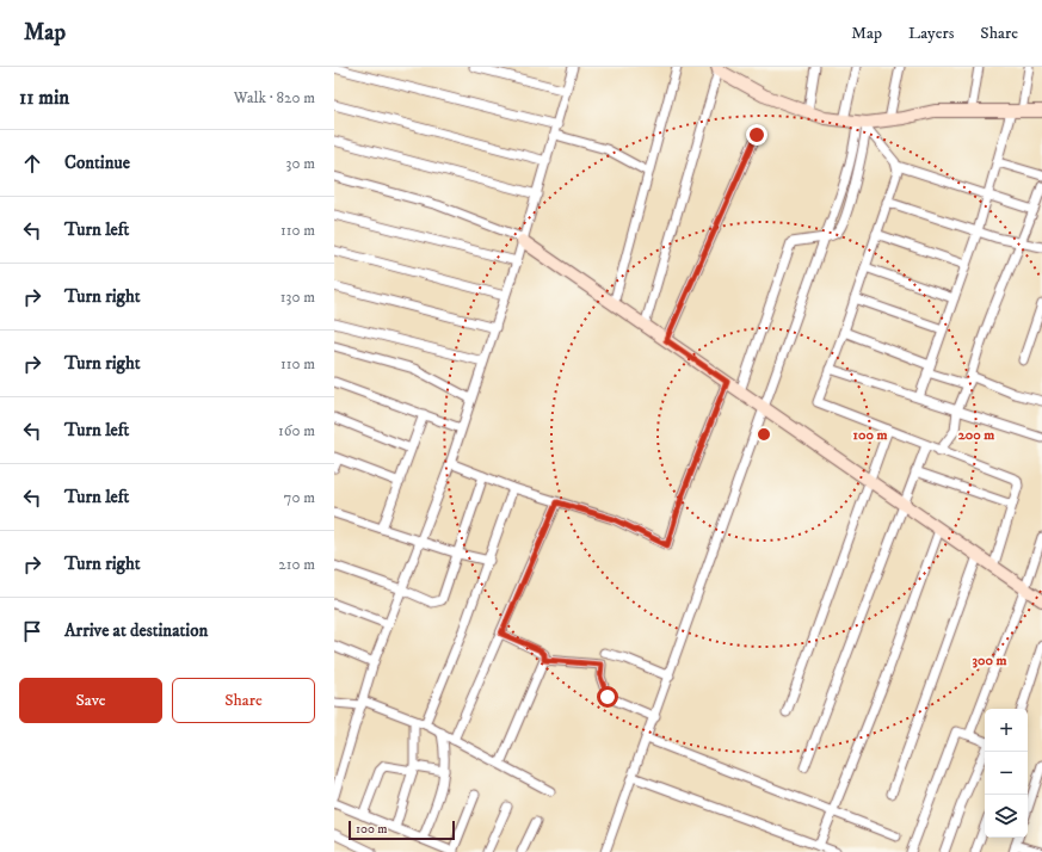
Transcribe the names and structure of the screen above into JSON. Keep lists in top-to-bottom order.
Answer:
{
  "scale_bar": "100 m",
  "page": {
    "header": "Map",
    "nav": ["Map", "Layers", "Share"],
    "heading": ["11 min", "Walk · 820 m"],
    "list": [
      ["Continue", "30 m"],
      ["Turn left", "110 m"],
      ["Turn right", "130 m"],
      ["Turn right", "110 m"],
      ["Turn left", "160 m"],
      ["Turn left", "70 m"],
      ["Turn right", "210 m"],
      "Arrive at destination"
    ],
    "buttons": ["Save", "Share"],
    "map_buttons": ["+", "−"],
    "scale": "100 m"
  },
  "rings": ["100 m", "200 m", "300 m"]
}
